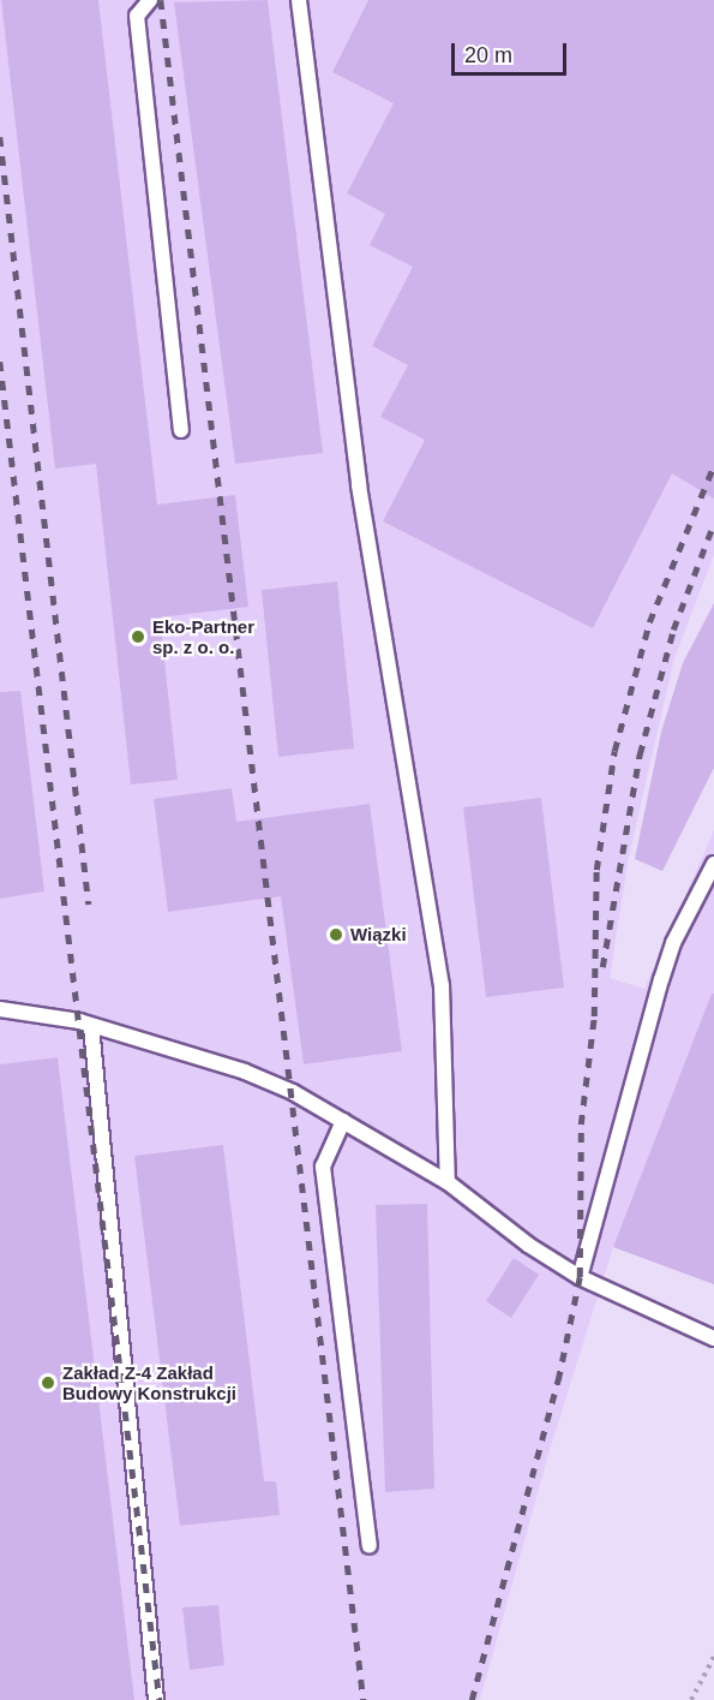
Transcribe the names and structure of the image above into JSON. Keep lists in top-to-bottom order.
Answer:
{
  "places": ["Eko-Partner sp. z o. o.", "Wiązki", "Zakład Z-4 Zakład Budowy Konstrukcji"],
  "scale_bar": "20 m"
}
